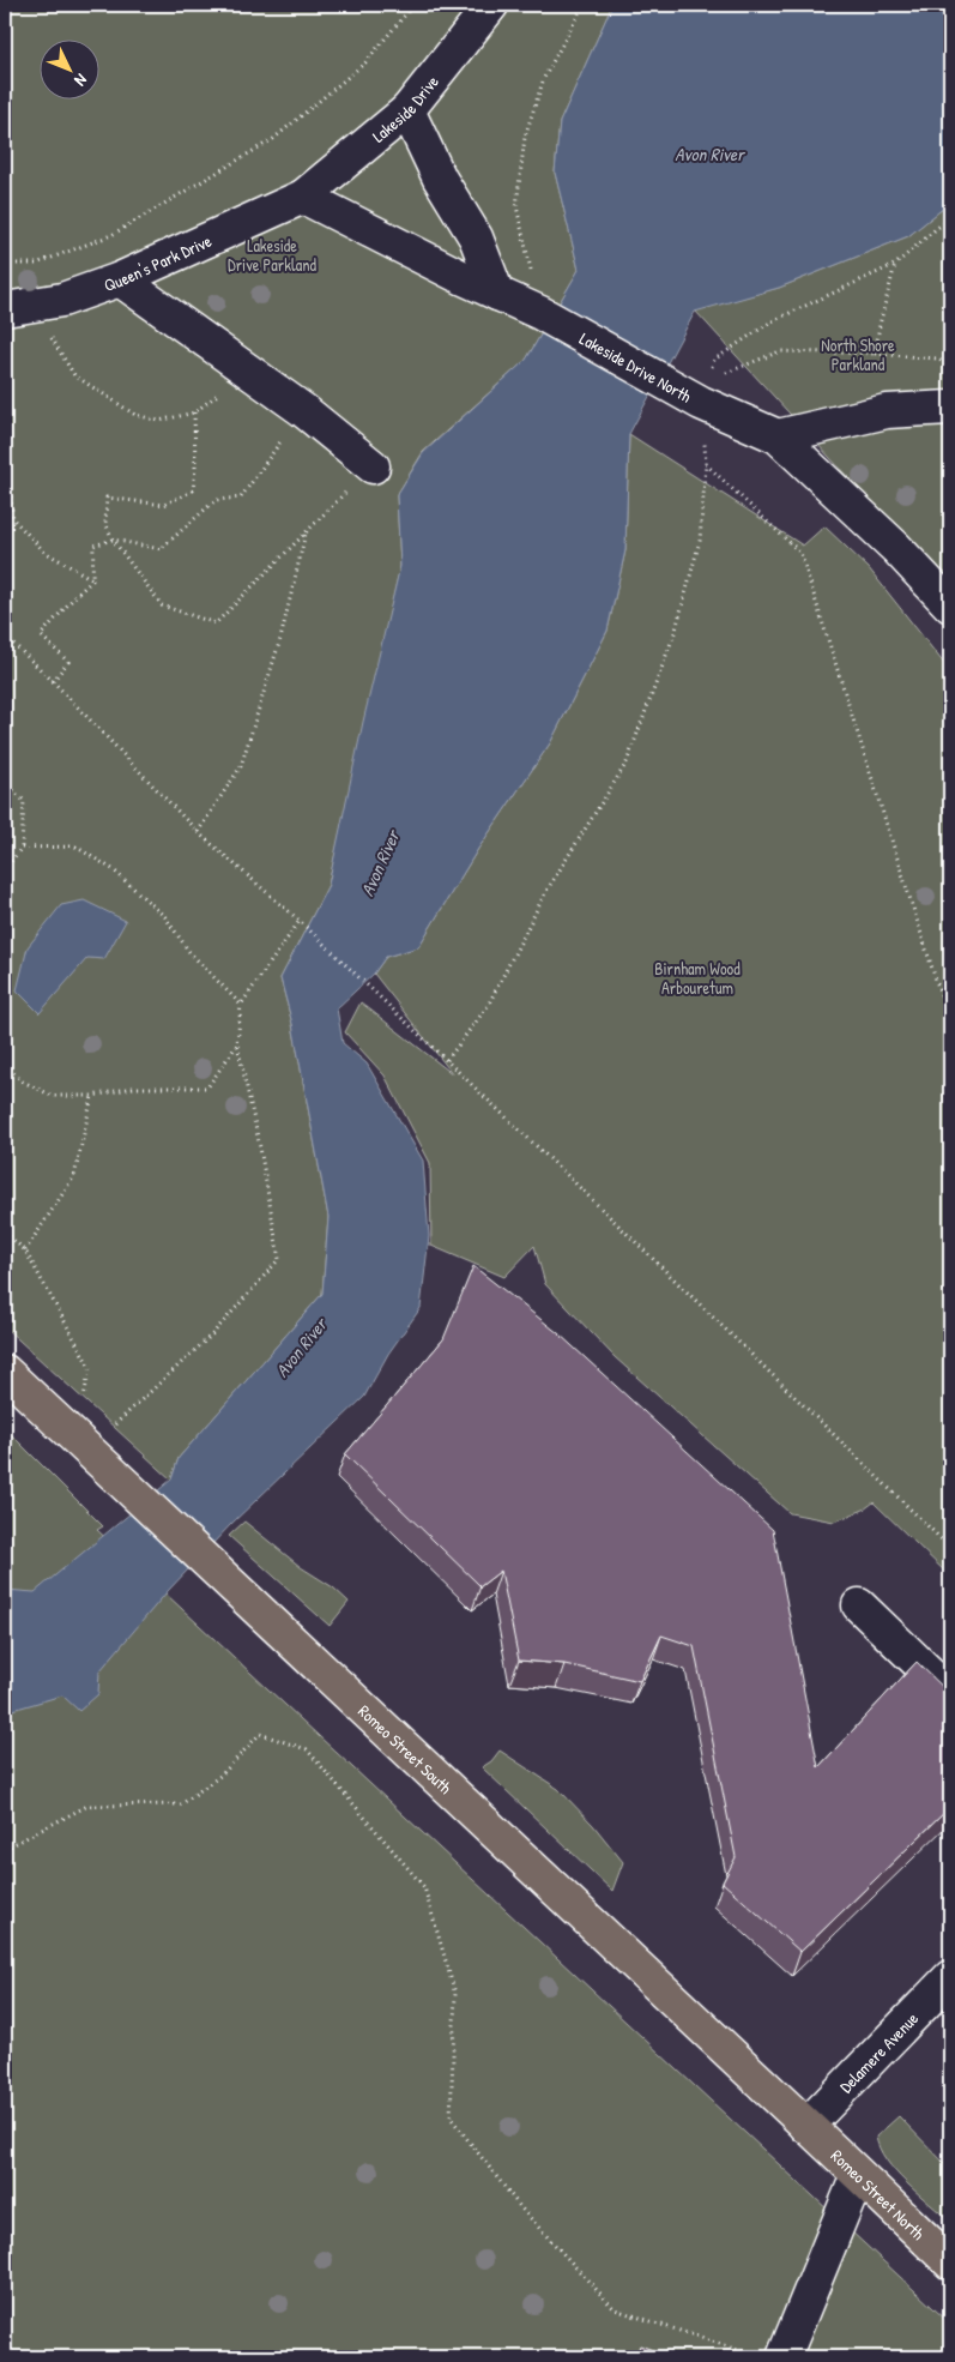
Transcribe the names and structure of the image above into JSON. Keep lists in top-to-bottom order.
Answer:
{
  "streets": {
    "main road": ["Romeo Street South", "Romeo Street North"],
    "street": [
      "Lakeside Drive",
      "Queen's Park Drive",
      "Lakeside Drive North",
      "Delamere Avenue"
    ]
  },
  "crossings": [
    ["Lakeside Drive", "Queen's Park Drive"],
    ["Lakeside Drive", "Lakeside Drive North"],
    ["Queen's Park Drive", "Lakeside Drive North"],
    ["Romeo Street South", "Delamere Avenue"],
    ["Romeo Street South", "Romeo Street North"],
    ["Delamere Avenue", "Romeo Street North"]
  ],
  "water": ["Avon River"],
  "parks": ["Lakeside Drive Parkland", "North Shore Parkland", "Birnham Wood Arbouretum"],
  "north": "bottom right"
}
